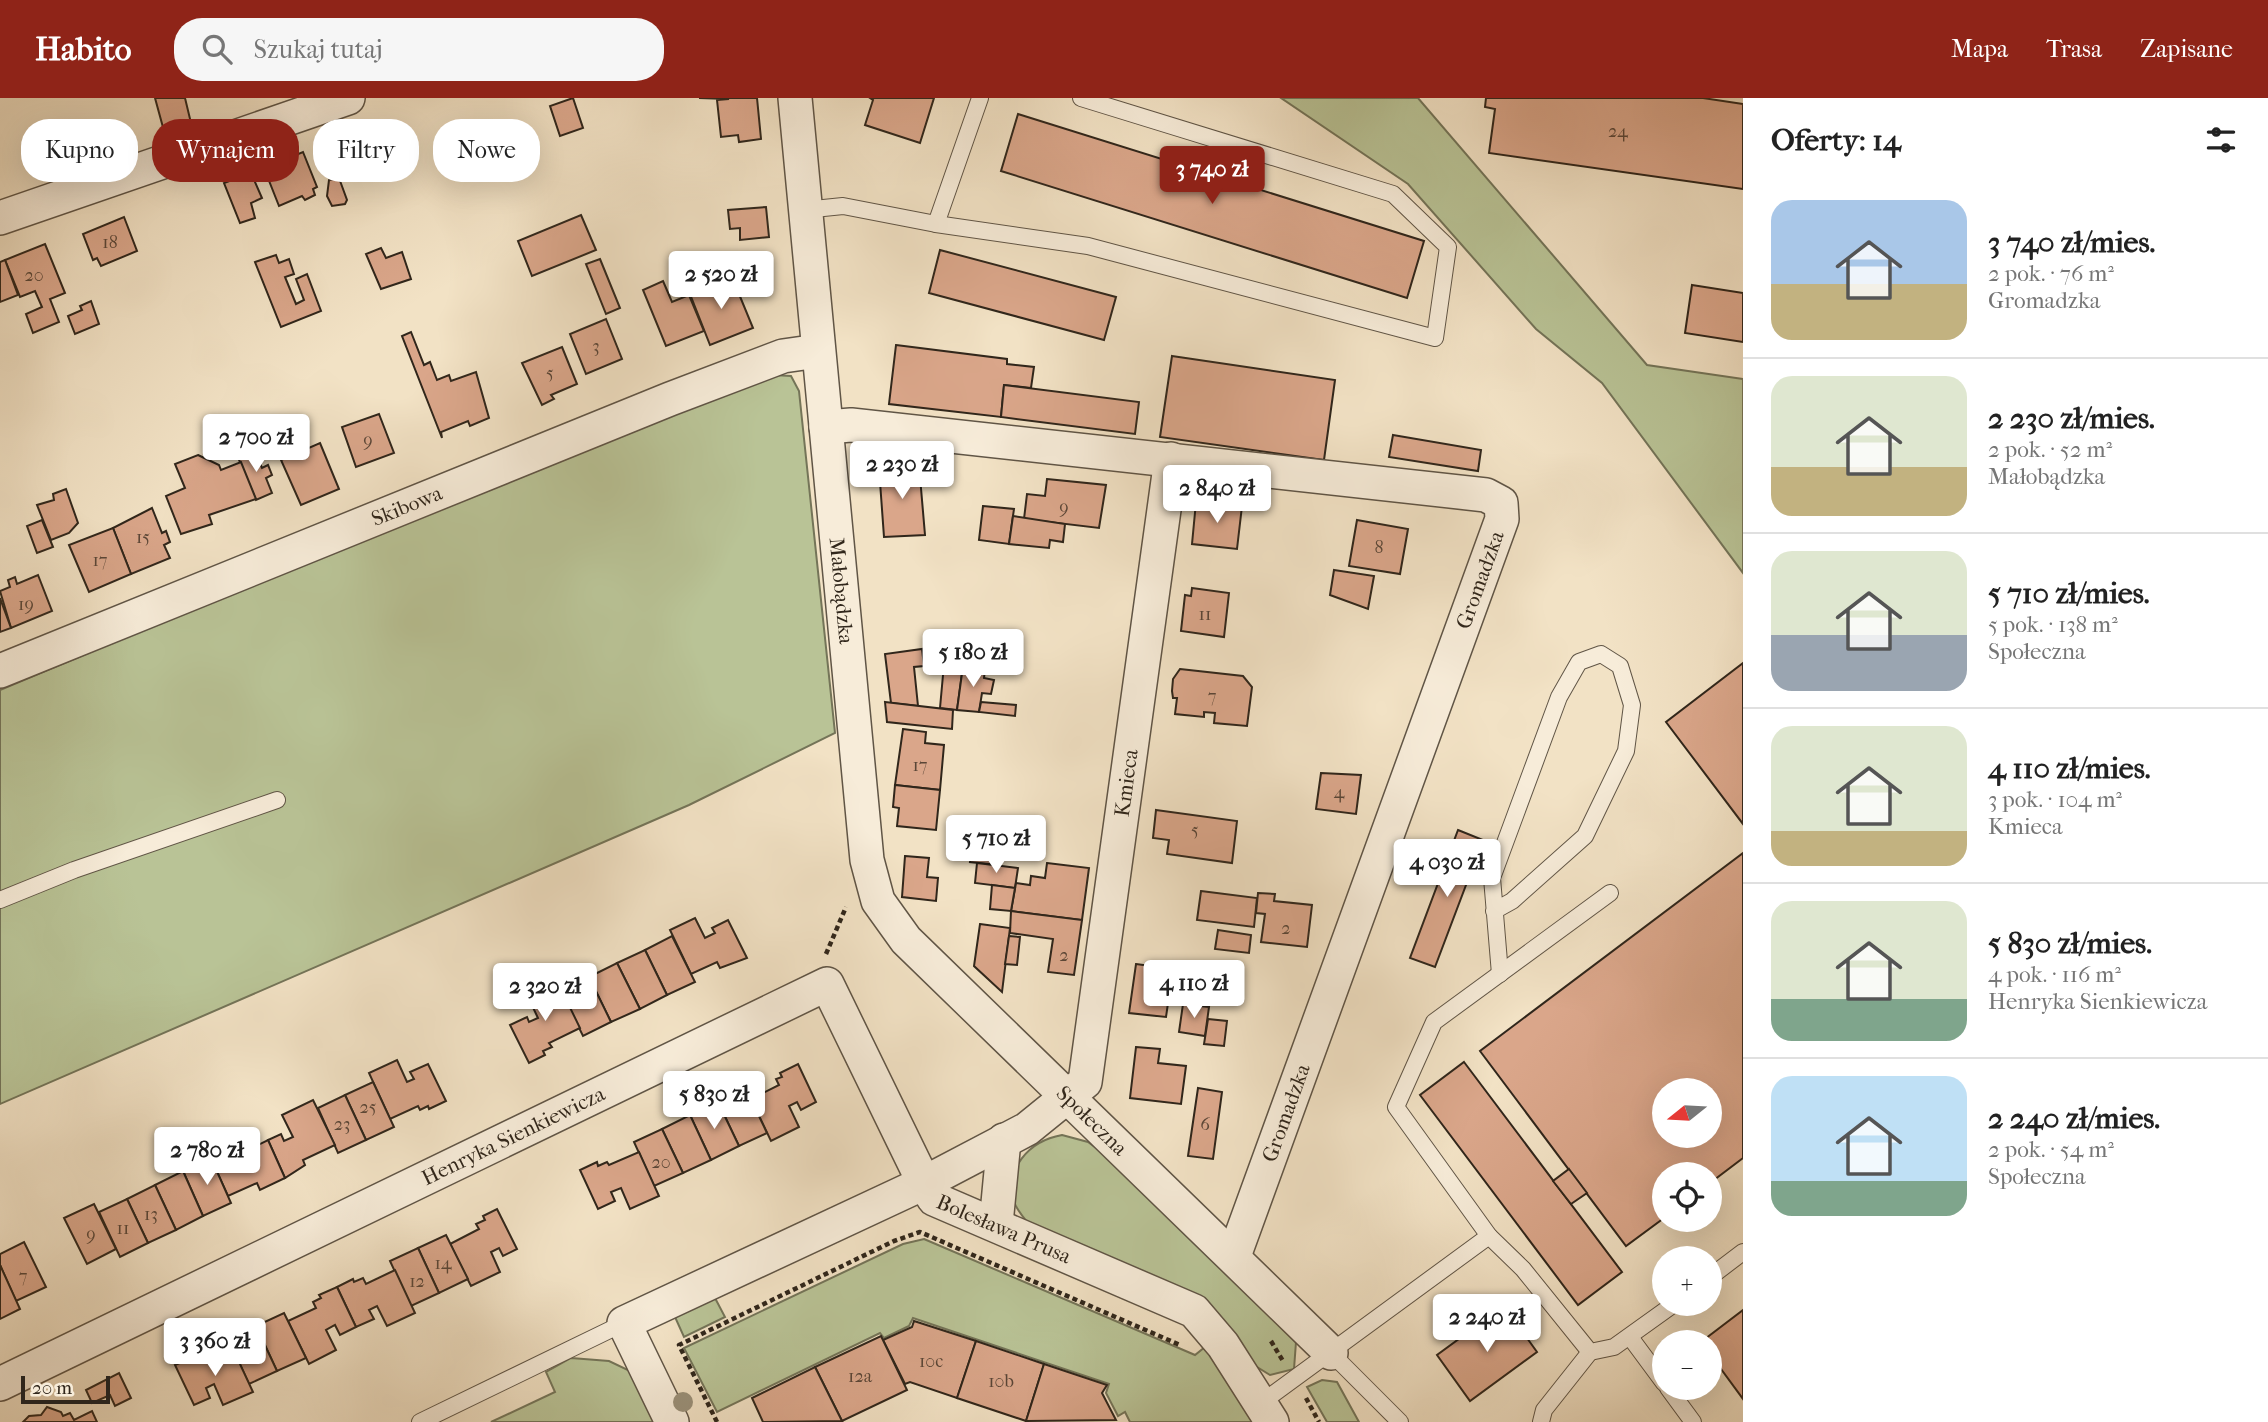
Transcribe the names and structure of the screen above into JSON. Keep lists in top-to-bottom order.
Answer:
{
  "streets": {
    "street": [
      "Skibowa",
      "Gromadzka",
      "Małobądzka",
      "Kmieca",
      "Społeczna",
      "Henryka Sienkiewicza",
      "Bolesława Prusa"
    ]
  },
  "crossings": [
    ["Skibowa", "Małobądzka"],
    ["Gromadzka", "Małobądzka"],
    ["Gromadzka", "Kmieca"],
    ["Gromadzka", "Społeczna"],
    ["Małobądzka", "Społeczna"],
    ["Kmieca", "Społeczna"],
    ["Kmieca", "Bolesława Prusa"]
  ],
  "house_numbers": [
    "24",
    "18",
    "20",
    "3",
    "5",
    "9",
    "9",
    "15",
    "8",
    "17",
    "19",
    "11",
    "7",
    "17",
    "4",
    "5",
    "2",
    "2",
    "25",
    "23",
    "6",
    "20",
    "13",
    "11",
    "9",
    "14",
    "7",
    "12",
    "10c",
    "12a",
    "10b"
  ],
  "scale_bar": "20 m",
  "north": "left",
  "page": {
    "header": "Habito",
    "search": "Szukaj tutaj",
    "nav": ["Mapa", "Trasa", "Zapisane"],
    "heading": "Oferty: 14",
    "chip": [
      "Kupno",
      "Wynajem",
      "Filtry",
      "Nowe"
    ],
    "price": [
      "3 740 zł",
      "2 520 zł",
      "2 700 zł",
      "2 230 zł",
      "2 840 zł",
      "5 180 zł",
      "5 710 zł",
      "4 030 zł",
      "4 110 zł",
      "2 320 zł",
      "5 830 zł",
      "2 780 zł",
      "2 240 zł",
      "3 360 zł"
    ],
    "list": [
      {
        "name": "3 740 zł/mies.",
        "note": "2 pok. · 76 m² · Gromadzka"
      },
      {
        "name": "2 230 zł/mies.",
        "note": "2 pok. · 52 m² · Małobądzka"
      },
      {
        "name": "5 710 zł/mies.",
        "note": "5 pok. · 138 m² · Społeczna"
      },
      {
        "name": "4 110 zł/mies.",
        "note": "3 pok. · 104 m² · Kmieca"
      },
      {
        "name": "5 830 zł/mies.",
        "note": "4 pok. · 116 m² · Henryka Sienkiewicza"
      },
      {
        "name": "2 240 zł/mies.",
        "note": "2 pok. · 54 m² · Społeczna"
      }
    ],
    "map_buttons": ["+", "−"],
    "scale": "20 m"
  }
}
